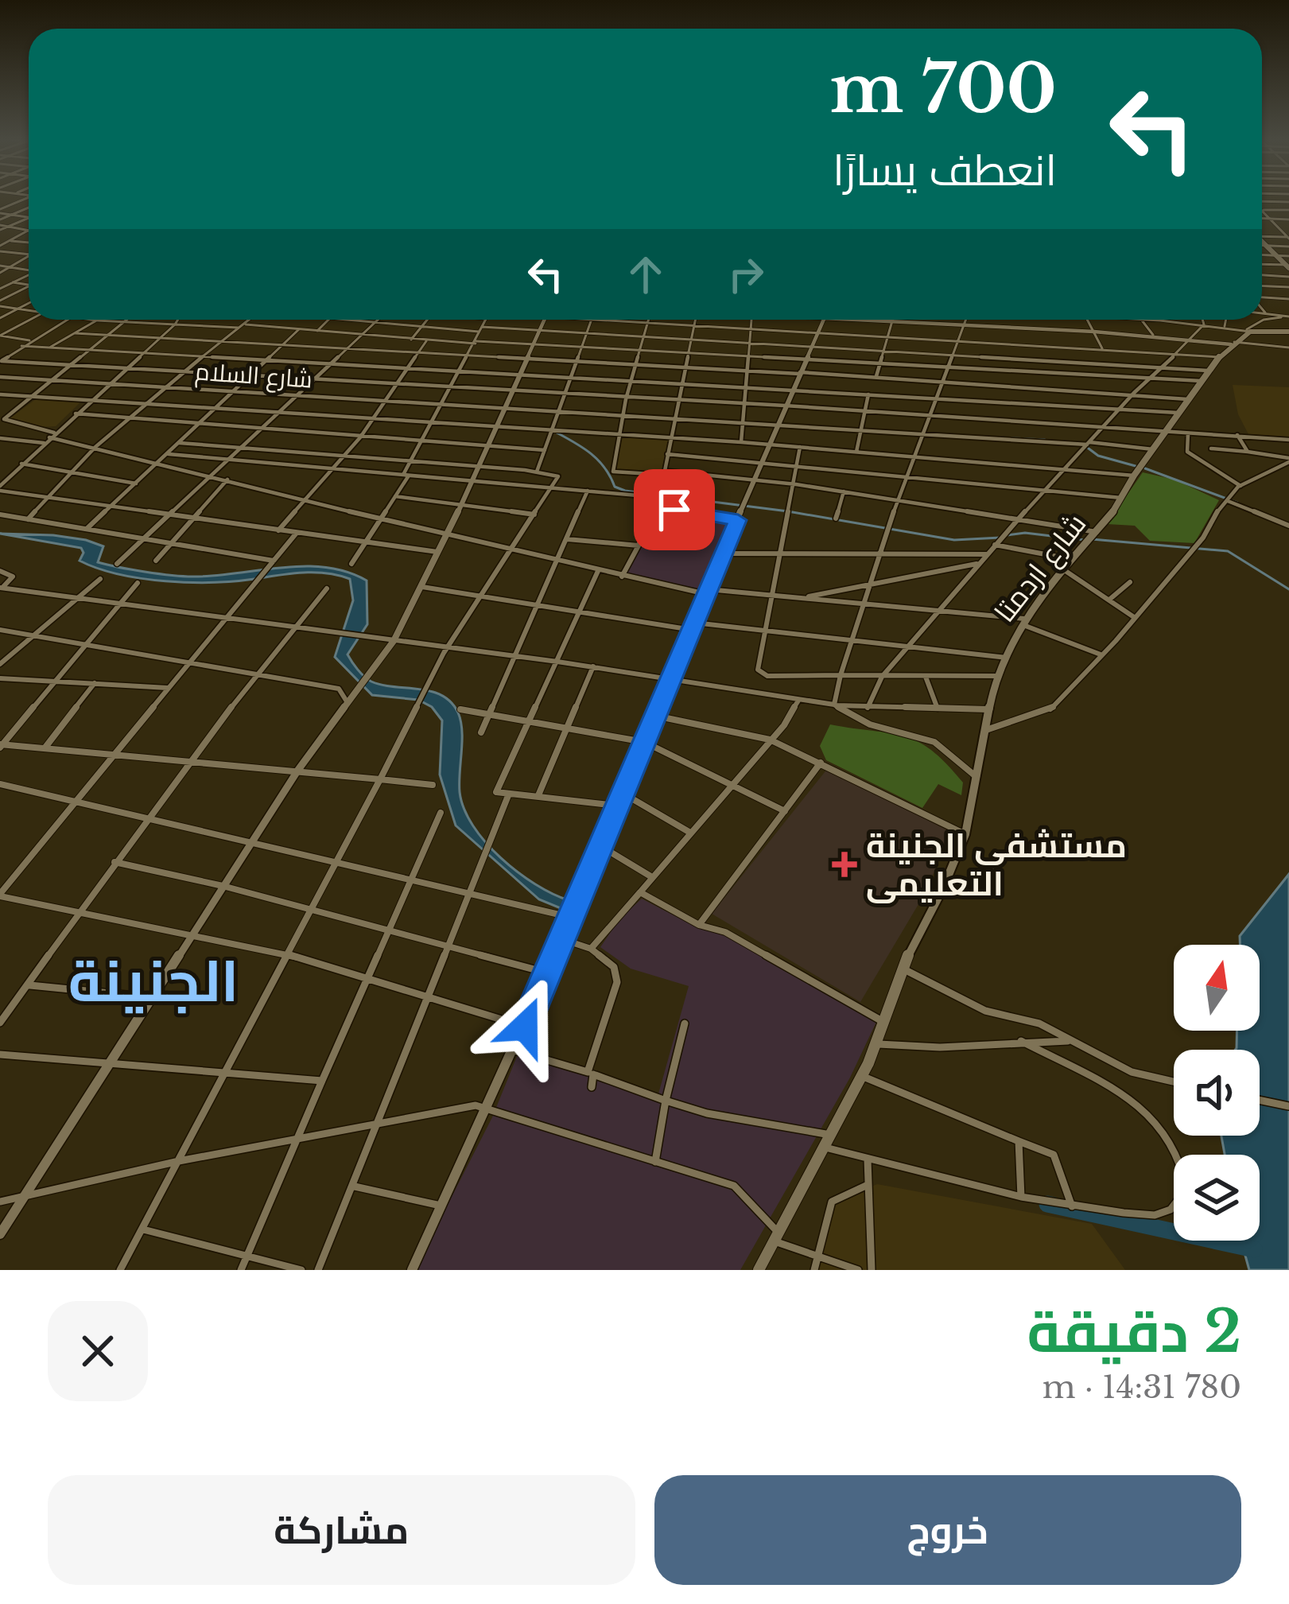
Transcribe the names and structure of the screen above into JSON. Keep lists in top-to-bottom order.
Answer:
{
  "streets": {
    "main road": ["شارع اردمتا"],
    "street": ["شارع السلام"]
  },
  "crossings": [
    ["شارع السلام", "شارع اردمتا"]
  ],
  "districts": ["الجنينة"],
  "places": {
    "health": ["مستشفي الجنينة التعليمى"]
  },
  "north": "top",
  "page": {
    "turn": ["700 m", "انعطف يسارًا"],
    "heading": ["2 دقيقة", "780 m · 14:31"],
    "buttons": ["خروج", "مشاركة"]
  }
}
